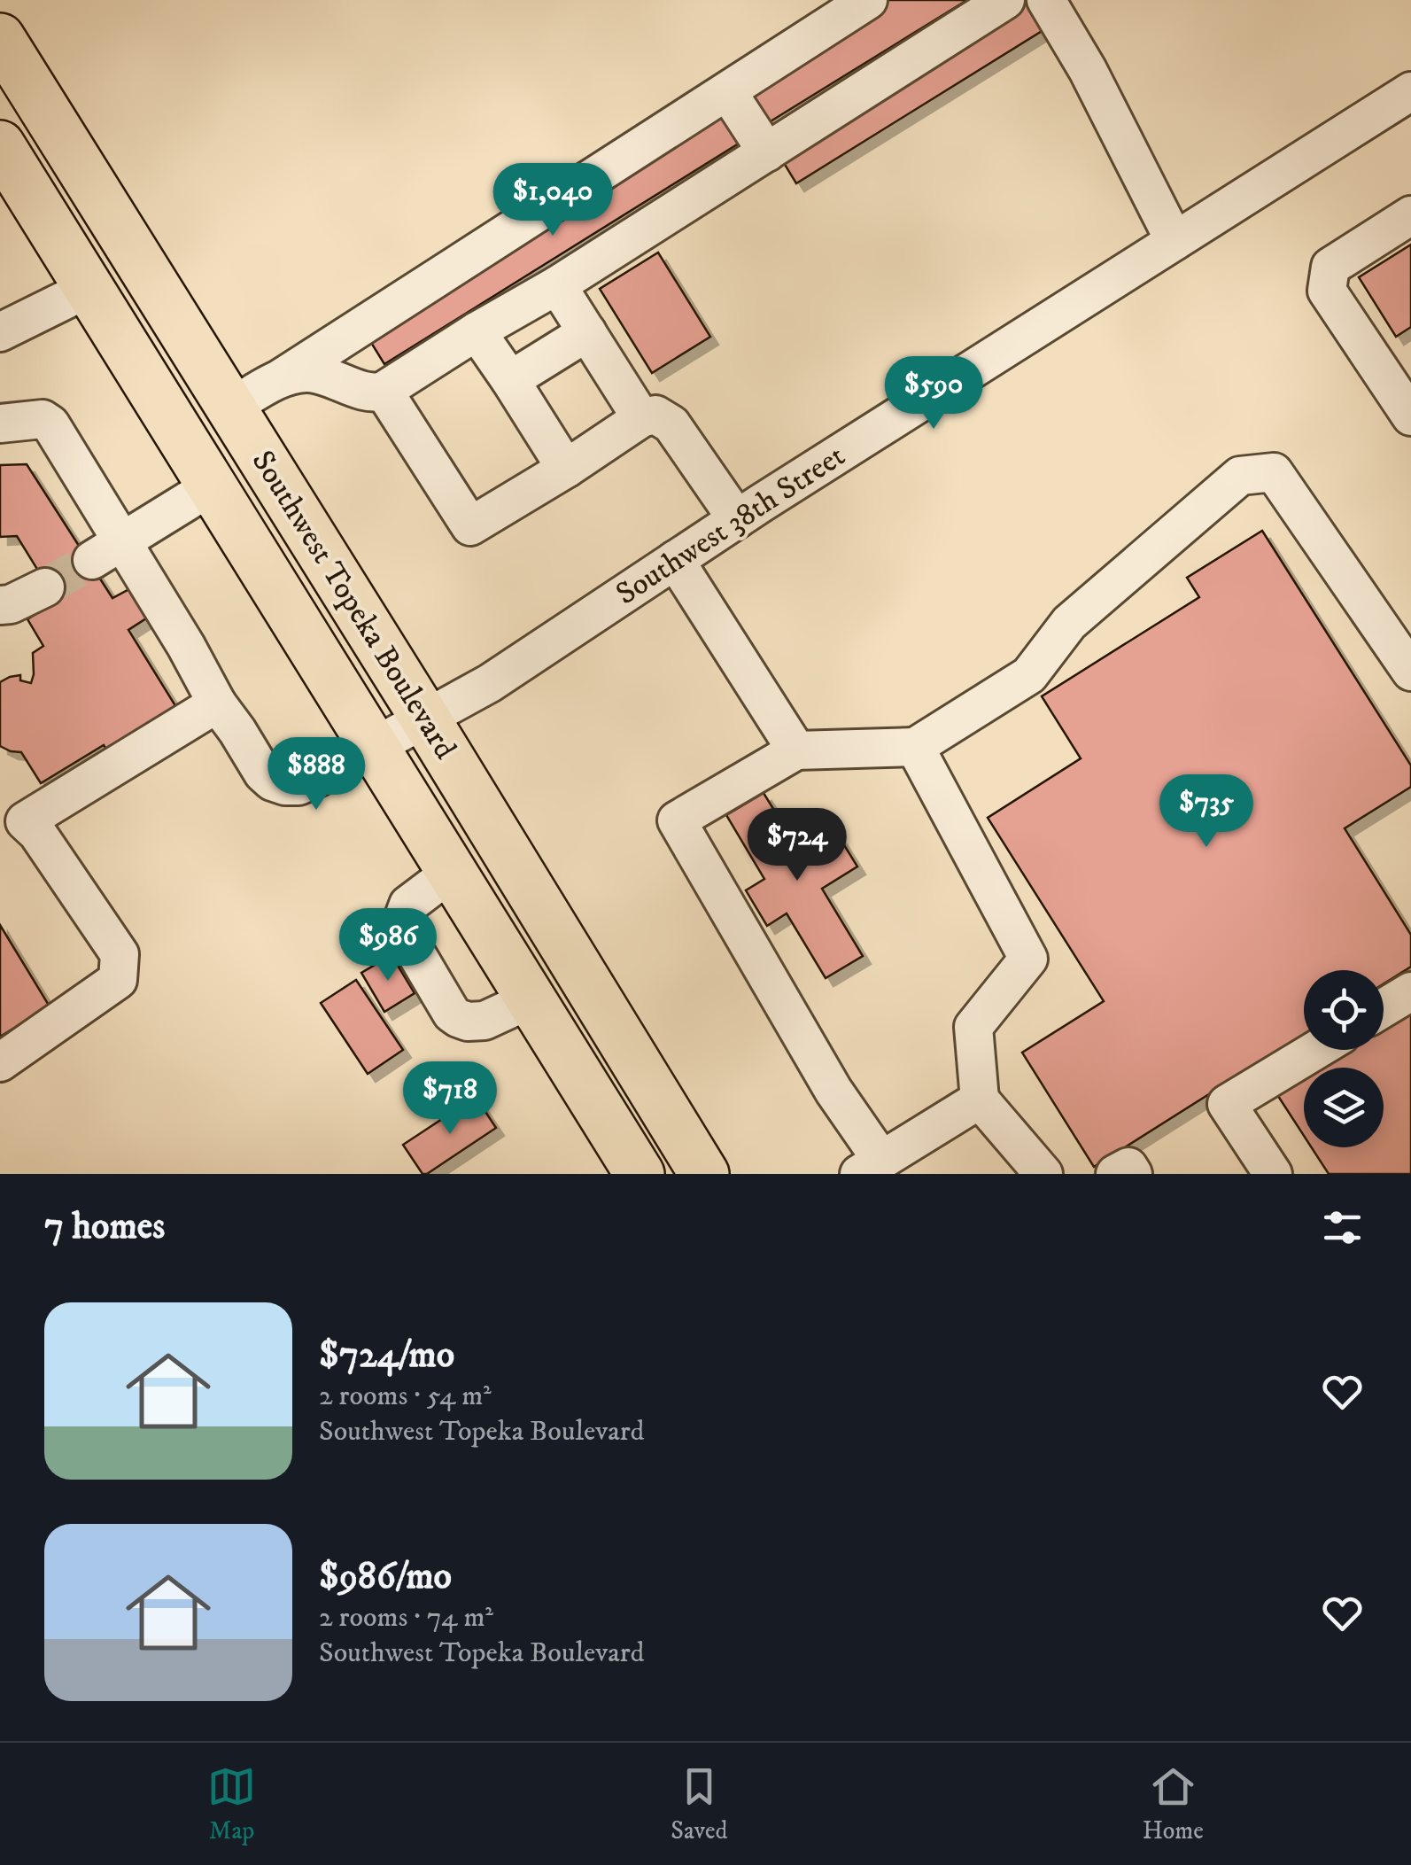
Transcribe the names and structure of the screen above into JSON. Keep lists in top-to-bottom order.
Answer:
{
  "streets": {
    "main road": ["Southwest Topeka Boulevard"],
    "street": ["Southwest 38th Street"]
  },
  "crossings": [
    ["Southwest 38th Street", "Southwest Topeka Boulevard"]
  ],
  "page": {
    "price": [
      "$1,040",
      "$590",
      "$888",
      "$735",
      "$724",
      "$986",
      "$718"
    ],
    "heading": "7 homes",
    "list": [
      {
        "name": "$724/mo",
        "note": "2 rooms · 54 m² · Southwest Topeka Boulevard"
      },
      {
        "name": "$986/mo",
        "note": "2 rooms · 74 m² · Southwest Topeka Boulevard"
      }
    ],
    "tabs": ["Map", "Saved", "Home"]
  }
}
